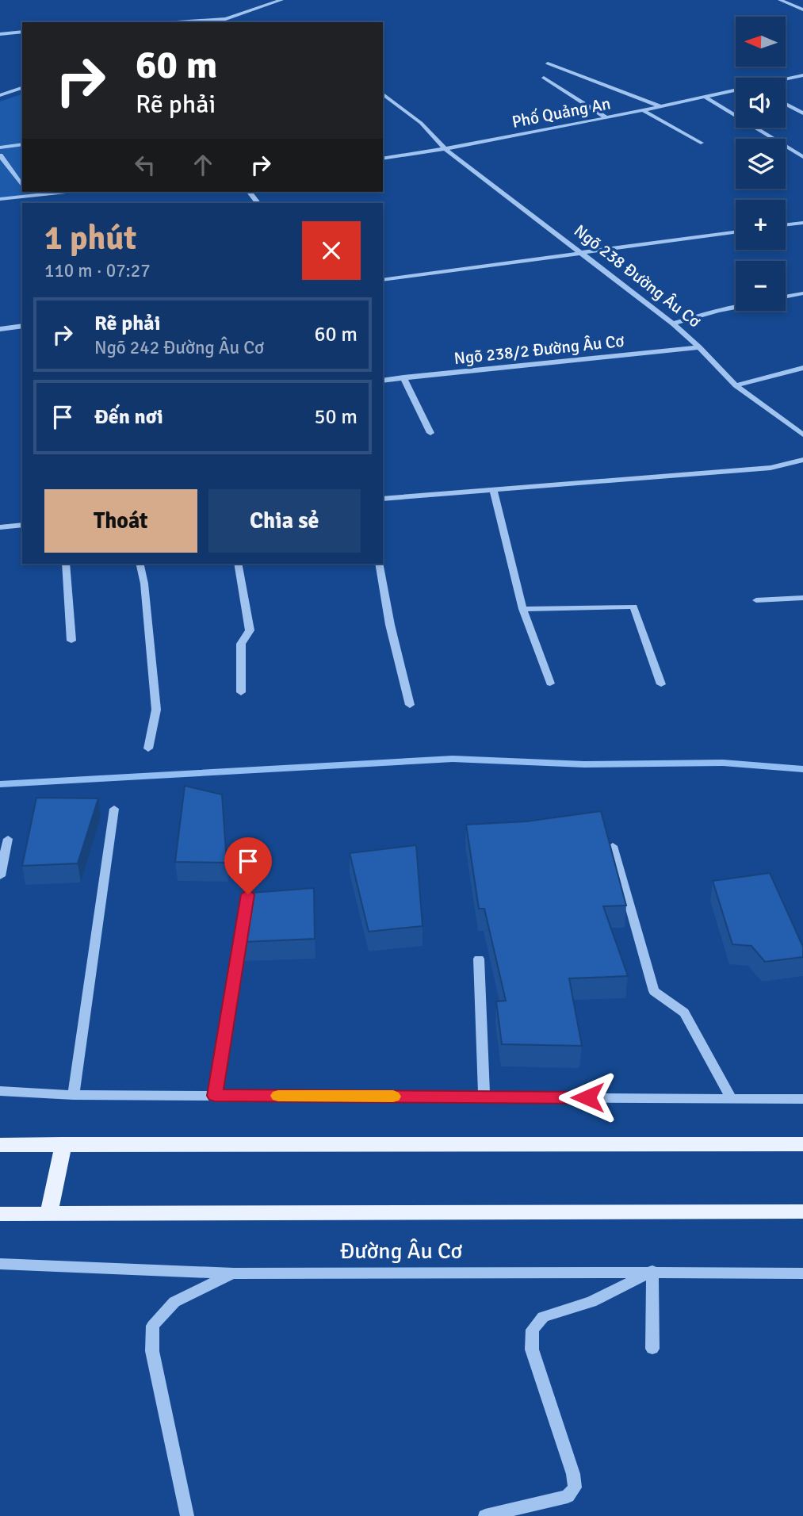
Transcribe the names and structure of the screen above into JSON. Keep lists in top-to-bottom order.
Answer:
{
  "streets": {
    "main road": ["Đường Âu Cơ"],
    "street": ["Phố Quảng An", "Ngõ 238 Đường Âu Cơ", "Ngõ 238/2 Đường Âu Cơ"]
  },
  "crossings": [
    ["Phố Quảng An", "Ngõ 238 Đường Âu Cơ"],
    ["Ngõ 238 Đường Âu Cơ", "Ngõ 238/2 Đường Âu Cơ"]
  ],
  "north": "left",
  "page": {
    "map_buttons": ["+", "−"],
    "turn": ["60 m", "Rẽ phải"],
    "heading": ["1 phút", "110 m · 07:27"],
    "list": [
      {
        "name": "Rẽ phải",
        "note": "Ngõ 242 Đường Âu Cơ",
        "value": "60 m"
      },
      {
        "name": "Đến nơi",
        "value": "50 m"
      }
    ],
    "buttons": ["Thoát", "Chia sẻ"]
  }
}
